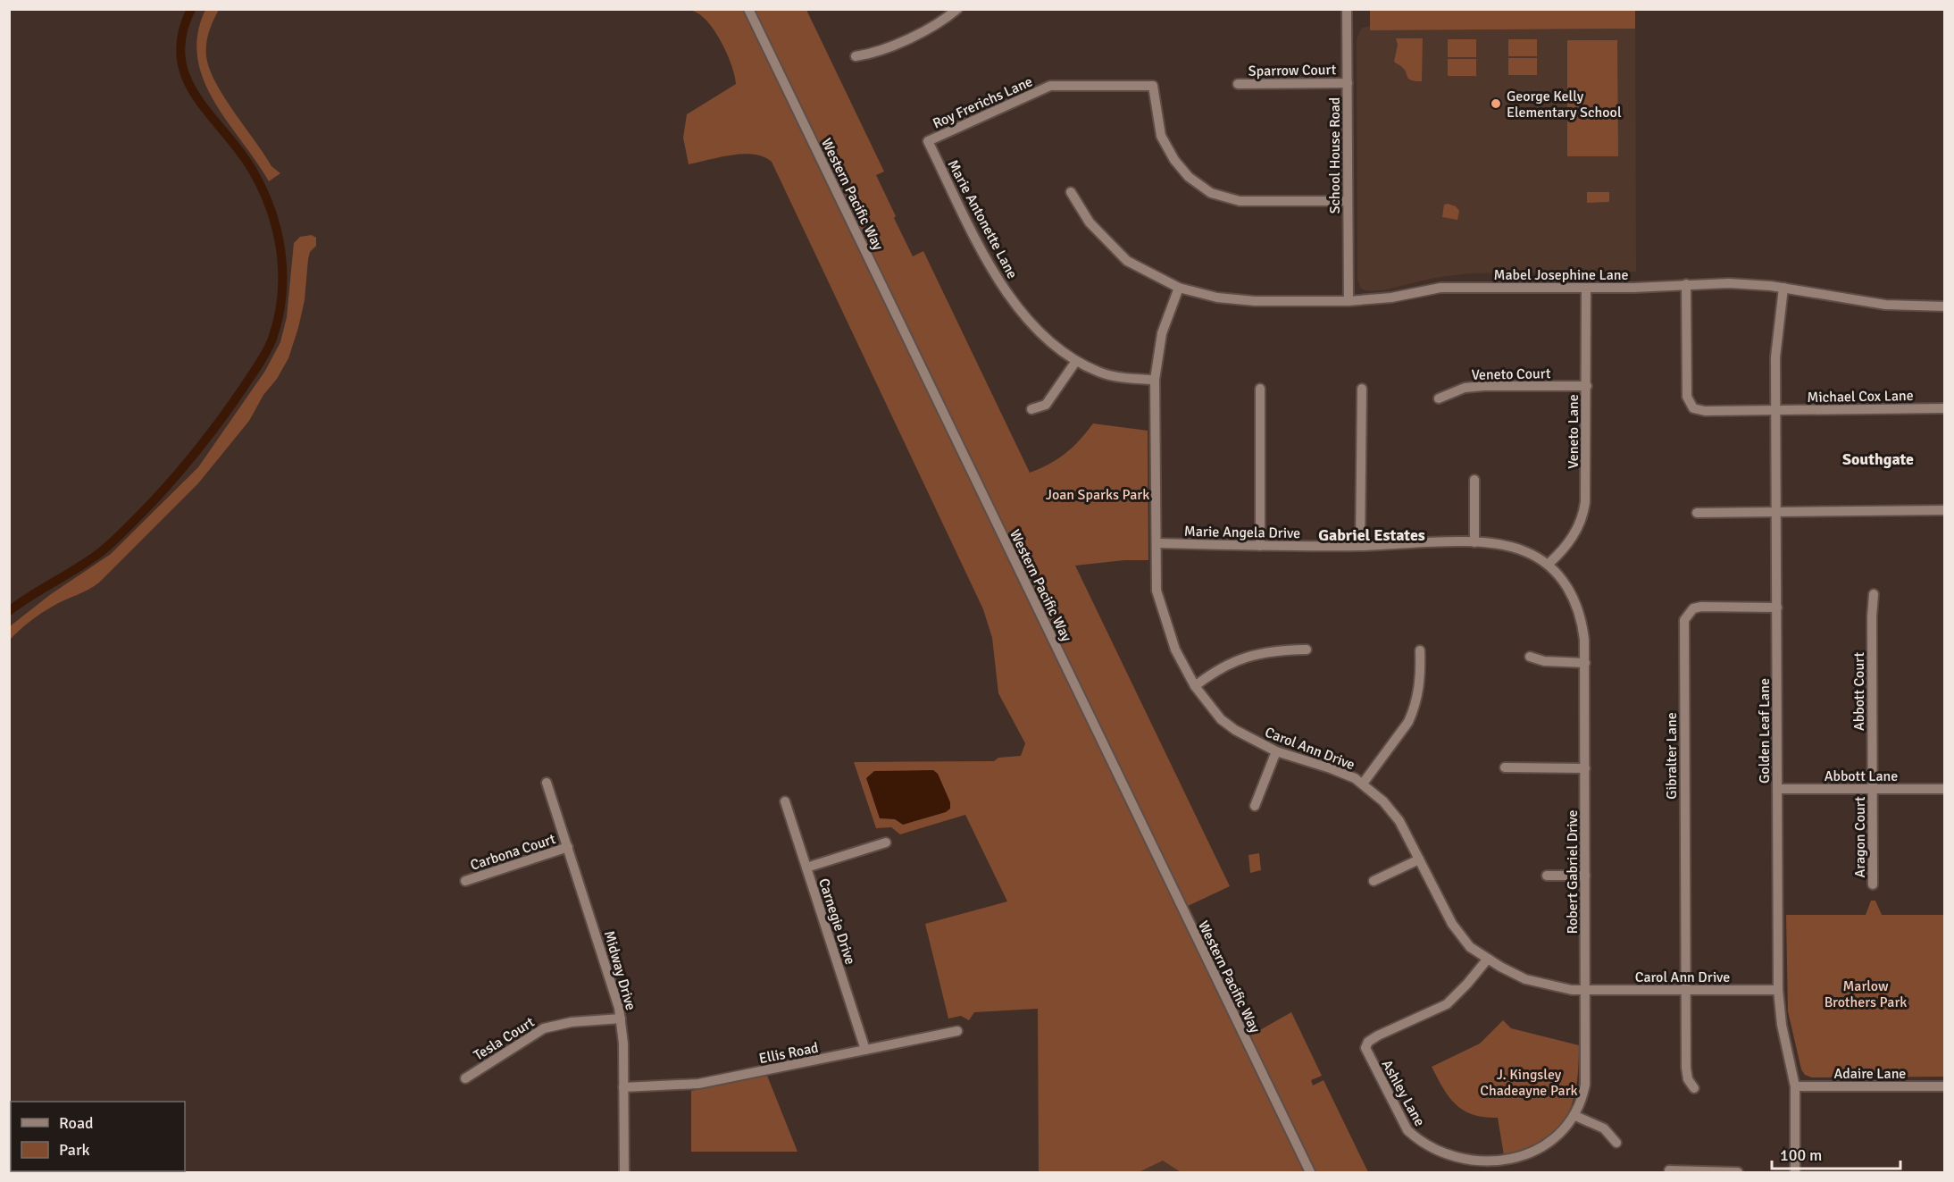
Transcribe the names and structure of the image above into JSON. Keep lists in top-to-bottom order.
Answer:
{
  "streets": {
    "street": [
      "Sparrow Court",
      "Roy Frerichs Lane",
      "School House Road",
      "Western Pacific Way",
      "Marie Antonette Lane",
      "Mabel Josephine Lane",
      "Veneto Court",
      "Michael Cox Lane",
      "Veneto Lane",
      "Marie Angela Drive",
      "Abbott Court",
      "Golden Leaf Lane",
      "Carol Ann Drive",
      "Gibralter Lane",
      "Abbott Lane",
      "Aragon Court",
      "Carbona Court",
      "Robert Gabriel Drive",
      "Carnegie Drive",
      "Midway Drive",
      "Tesla Court",
      "Ellis Road",
      "Adaire Lane",
      "Ashley Lane"
    ]
  },
  "crossings": [
    ["Sparrow Court", "School House Road"],
    ["Roy Frerichs Lane", "School House Road"],
    ["Roy Frerichs Lane", "Marie Antonette Lane"],
    ["School House Road", "Mabel Josephine Lane"],
    ["Marie Antonette Lane", "Carol Ann Drive"],
    ["Mabel Josephine Lane", "Michael Cox Lane"],
    ["Mabel Josephine Lane", "Veneto Lane"],
    ["Mabel Josephine Lane", "Golden Leaf Lane"],
    ["Mabel Josephine Lane", "Carol Ann Drive"],
    ["Veneto Court", "Veneto Lane"],
    ["Michael Cox Lane", "Golden Leaf Lane"],
    ["Veneto Lane", "Marie Angela Drive"],
    ["Veneto Lane", "Robert Gabriel Drive"],
    ["Marie Angela Drive", "Carol Ann Drive"],
    ["Marie Angela Drive", "Robert Gabriel Drive"],
    ["Abbott Court", "Abbott Lane"],
    ["Abbott Court", "Aragon Court"],
    ["Golden Leaf Lane", "Carol Ann Drive"],
    ["Golden Leaf Lane", "Gibralter Lane"],
    ["Golden Leaf Lane", "Abbott Lane"],
    ["Golden Leaf Lane", "Adaire Lane"],
    ["Carol Ann Drive", "Gibralter Lane"],
    ["Carol Ann Drive", "Robert Gabriel Drive"],
    ["Carol Ann Drive", "Ashley Lane"],
    ["Abbott Lane", "Aragon Court"],
    ["Carbona Court", "Midway Drive"],
    ["Robert Gabriel Drive", "Ashley Lane"],
    ["Carnegie Drive", "Ellis Road"],
    ["Midway Drive", "Tesla Court"],
    ["Midway Drive", "Ellis Road"]
  ],
  "districts": ["Southgate", "Gabriel Estates"],
  "parks": ["Joan Sparks Park", "Marlow Brothers Park", "J. Kingsley Chadeayne Park"],
  "places": ["George Kelly Elementary School"],
  "legend": ["Road", "Park"],
  "scale_bar": "100 m"
}
